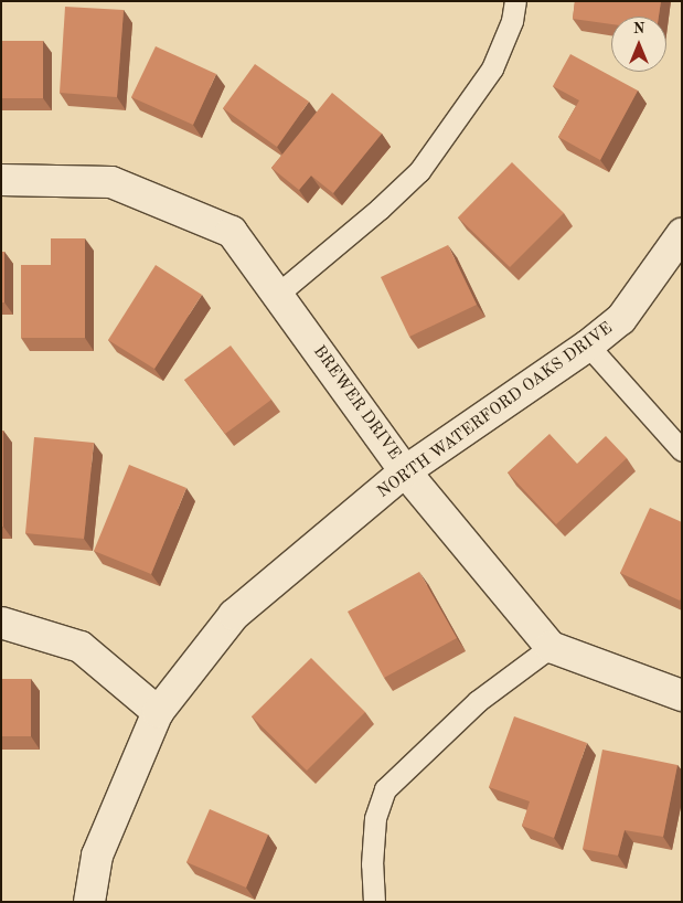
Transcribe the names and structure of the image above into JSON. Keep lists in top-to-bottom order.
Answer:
{
  "streets": {
    "street": ["BREWER DRIVE", "NORTH WATERFORD OAKS DRIVE"]
  },
  "crossings": [
    ["BREWER DRIVE", "NORTH WATERFORD OAKS DRIVE"]
  ],
  "north": "top"
}
